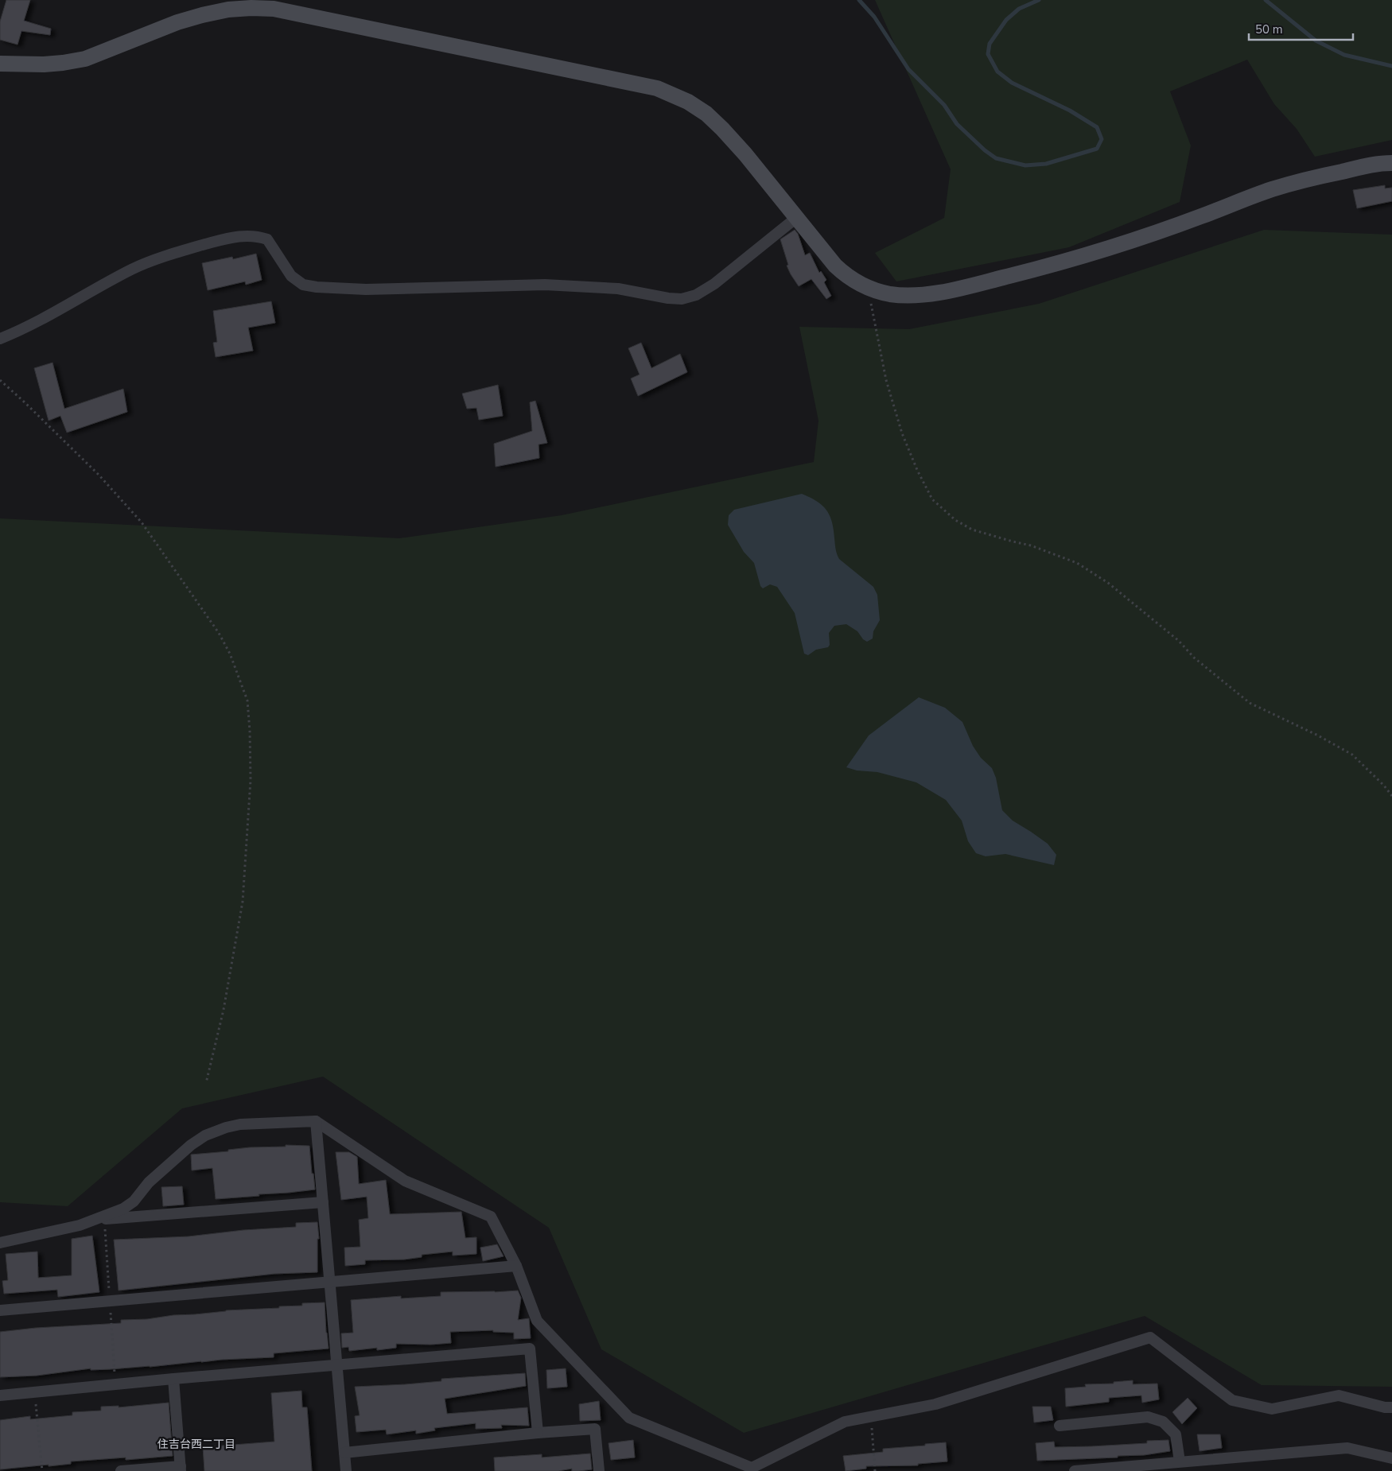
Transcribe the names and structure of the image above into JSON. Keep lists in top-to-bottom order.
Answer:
{
  "districts": ["住吉台西二丁目"],
  "scale_bar": "50 m"
}
